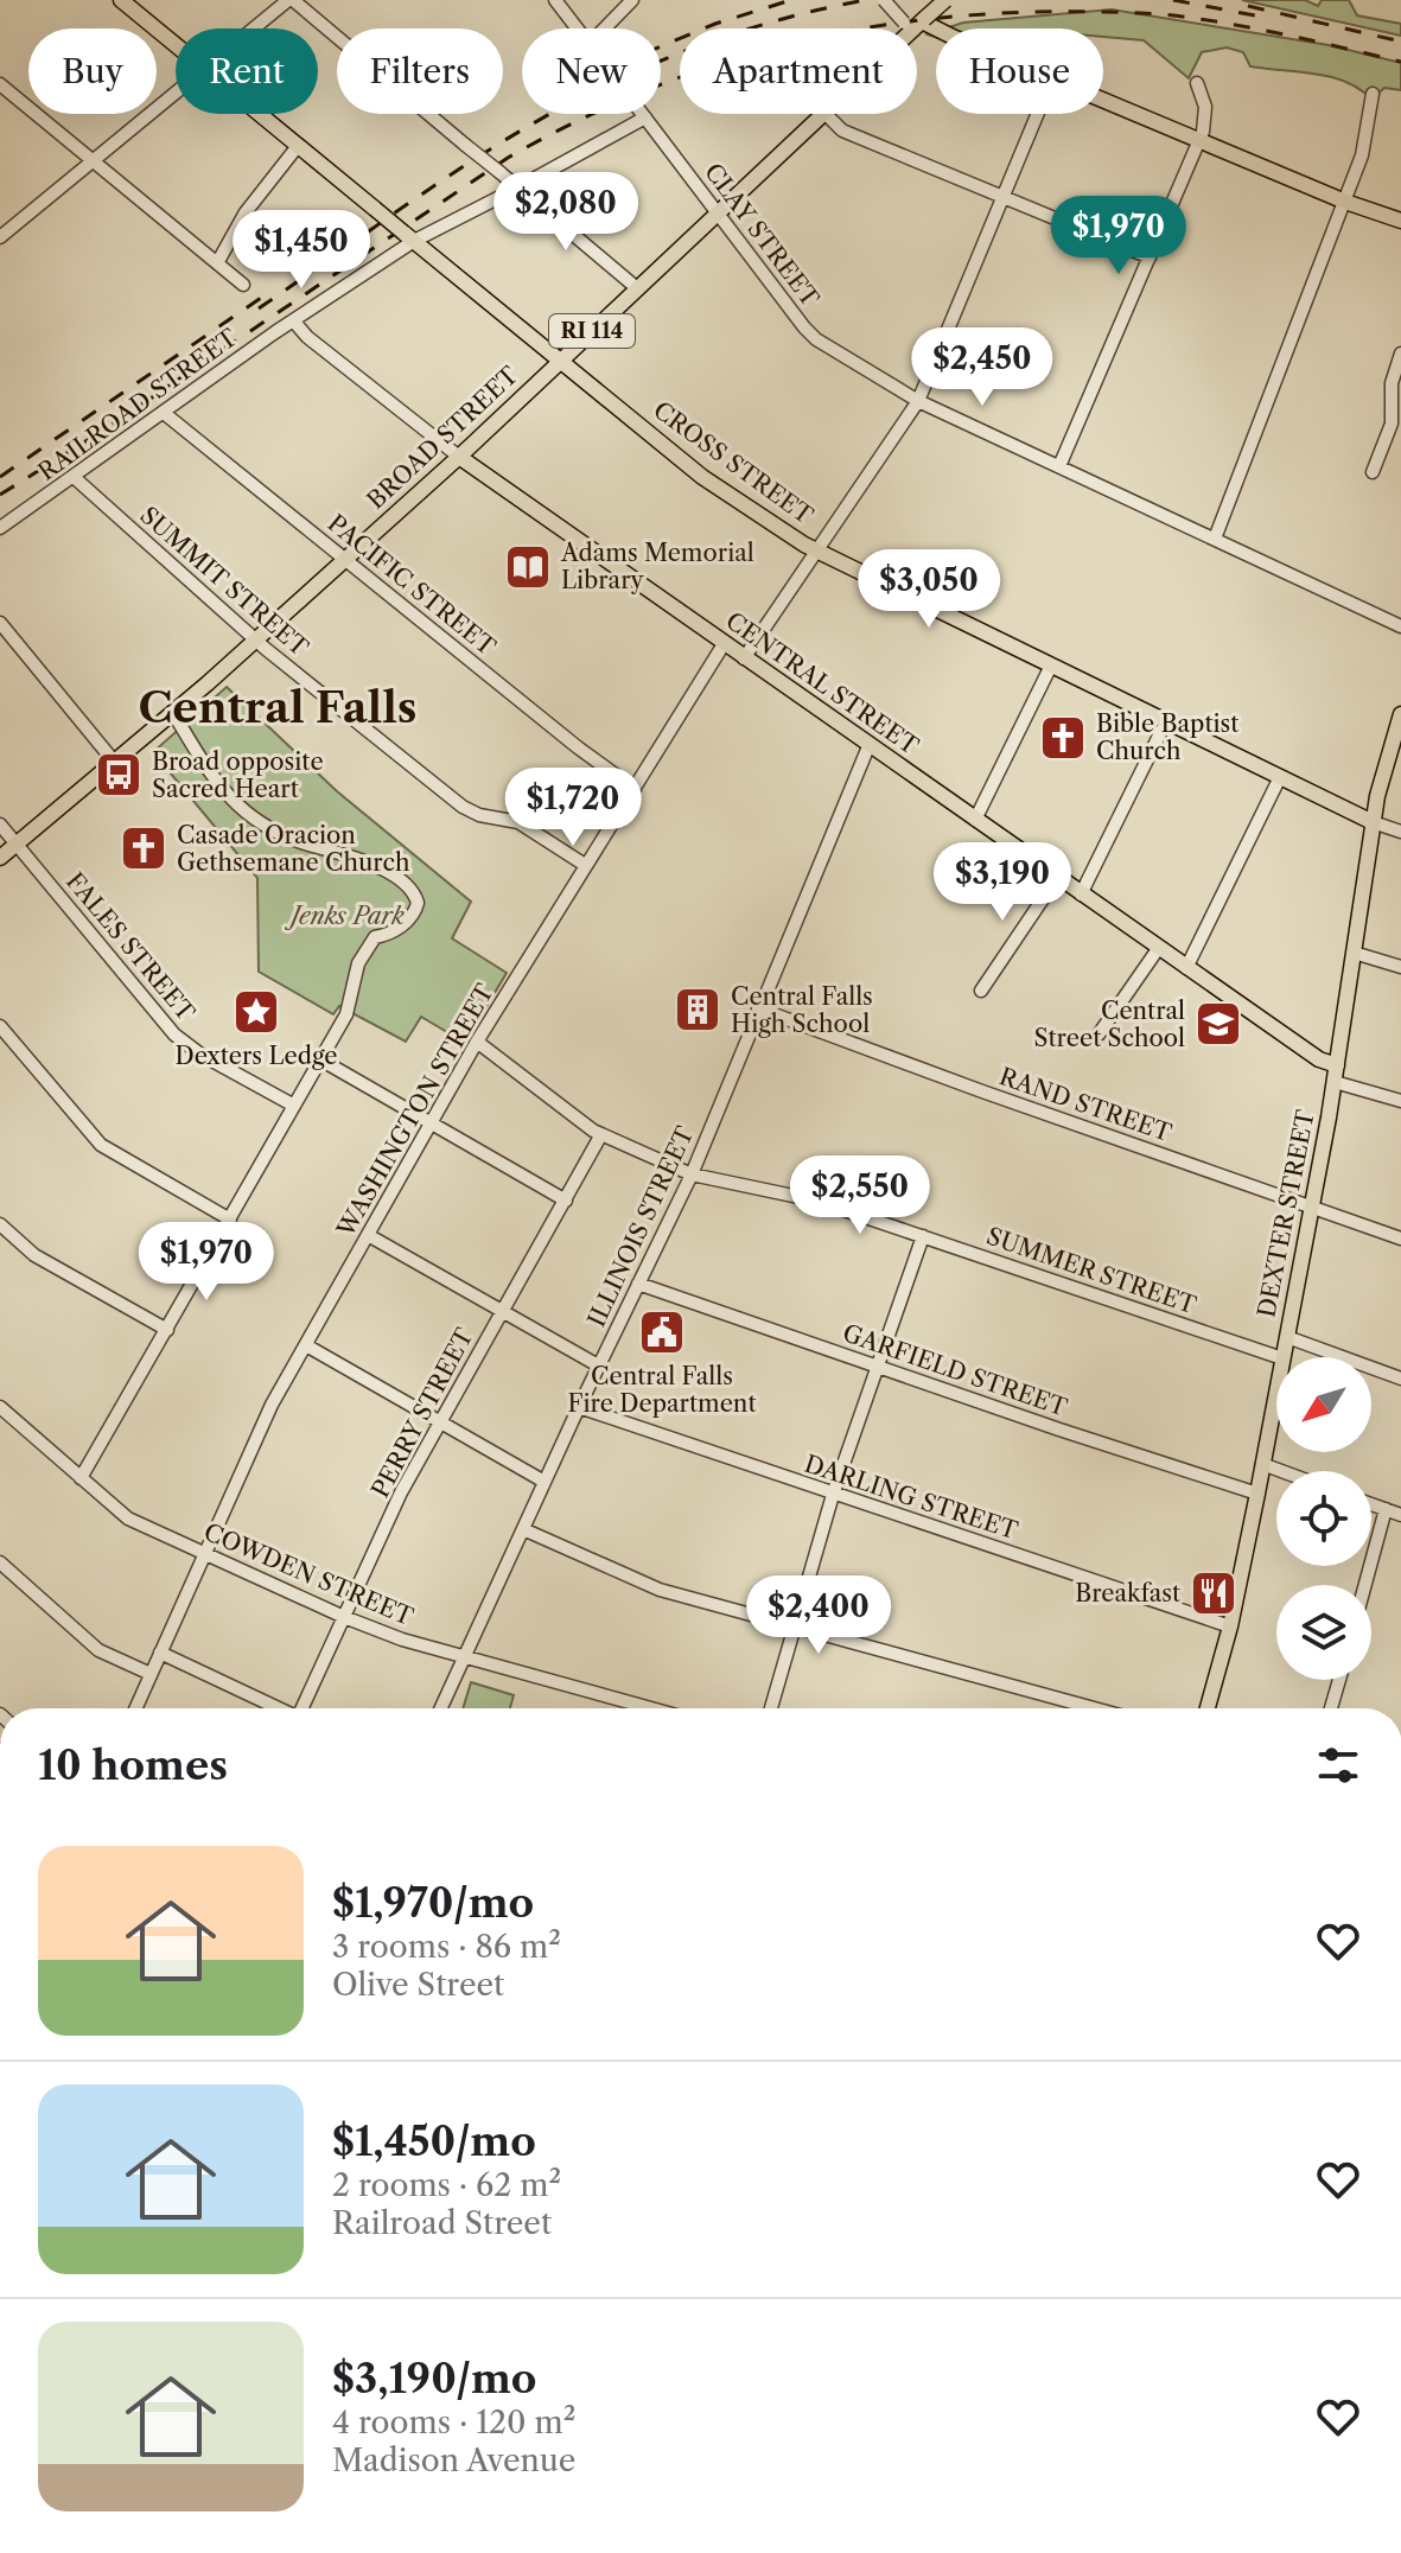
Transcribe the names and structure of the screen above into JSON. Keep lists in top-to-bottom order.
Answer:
{
  "streets": {
    "main road": [
      "RI 114",
      "BROAD STREET",
      "CROSS STREET",
      "CENTRAL STREET",
      "DEXTER STREET"
    ],
    "street": [
      "CLAY STREET",
      "RAILROAD STREET",
      "SUMMIT STREET",
      "PACIFIC STREET",
      "FALES STREET",
      "RAND STREET",
      "WASHINGTON STREET",
      "ILLINOIS STREET",
      "SUMMER STREET",
      "GARFIELD STREET",
      "PERRY STREET",
      "DARLING STREET",
      "COWDEN STREET"
    ]
  },
  "crossings": [
    ["CLAY STREET", "RAILROAD STREET"],
    ["CLAY STREET", "BROAD STREET"],
    ["RAILROAD STREET", "CROSS STREET"],
    ["RAILROAD STREET", "SUMMIT STREET"],
    ["RAILROAD STREET", "PACIFIC STREET"],
    ["RAILROAD STREET", "CENTRAL STREET"],
    ["BROAD STREET", "CROSS STREET"],
    ["BROAD STREET", "SUMMIT STREET"],
    ["BROAD STREET", "PACIFIC STREET"],
    ["BROAD STREET", "CENTRAL STREET"],
    ["BROAD STREET", "FALES STREET"],
    ["CROSS STREET", "DEXTER STREET"],
    ["SUMMIT STREET", "WASHINGTON STREET"],
    ["PACIFIC STREET", "WASHINGTON STREET"],
    ["CENTRAL STREET", "WASHINGTON STREET"],
    ["CENTRAL STREET", "DEXTER STREET"],
    ["CENTRAL STREET", "ILLINOIS STREET"],
    ["RAND STREET", "DEXTER STREET"],
    ["RAND STREET", "ILLINOIS STREET"],
    ["WASHINGTON STREET", "SUMMER STREET"],
    ["WASHINGTON STREET", "COWDEN STREET"],
    ["DEXTER STREET", "GARFIELD STREET"],
    ["DEXTER STREET", "DARLING STREET"],
    ["ILLINOIS STREET", "SUMMER STREET"],
    ["ILLINOIS STREET", "GARFIELD STREET"],
    ["ILLINOIS STREET", "DARLING STREET"],
    ["ILLINOIS STREET", "COWDEN STREET"],
    ["SUMMER STREET", "PERRY STREET"],
    ["PERRY STREET", "COWDEN STREET"]
  ],
  "districts": ["Central Falls"],
  "parks": ["Jenks Park"],
  "places": {
    "library": ["Adams Memorial Library"],
    "church": ["Bible Baptist Church", "Casade Oracion Gethsemane Church"],
    "bus stop": ["Broad opposite Sacred Heart"],
    "building": ["Central Falls High School"],
    "place": ["Dexters Ledge"],
    "school or university": ["Central Street School"],
    "public building": ["Central Falls Fire Department"],
    "restaurant": ["Breakfast"]
  },
  "north": "bottom left",
  "page": {
    "chip": [
      "Buy",
      "Rent",
      "Filters",
      "New",
      "Apartment",
      "House"
    ],
    "price": [
      "$2,080",
      "$1,970",
      "$1,450",
      "$2,450",
      "$3,050",
      "$1,720",
      "$3,190",
      "$2,550",
      "$1,970",
      "$2,400"
    ],
    "heading": "10 homes",
    "list": [
      {
        "name": "$1,970/mo",
        "note": "3 rooms · 86 m² · Olive Street"
      },
      {
        "name": "$1,450/mo",
        "note": "2 rooms · 62 m² · Railroad Street"
      },
      {
        "name": "$3,190/mo",
        "note": "4 rooms · 120 m² · Madison Avenue"
      }
    ]
  }
}
